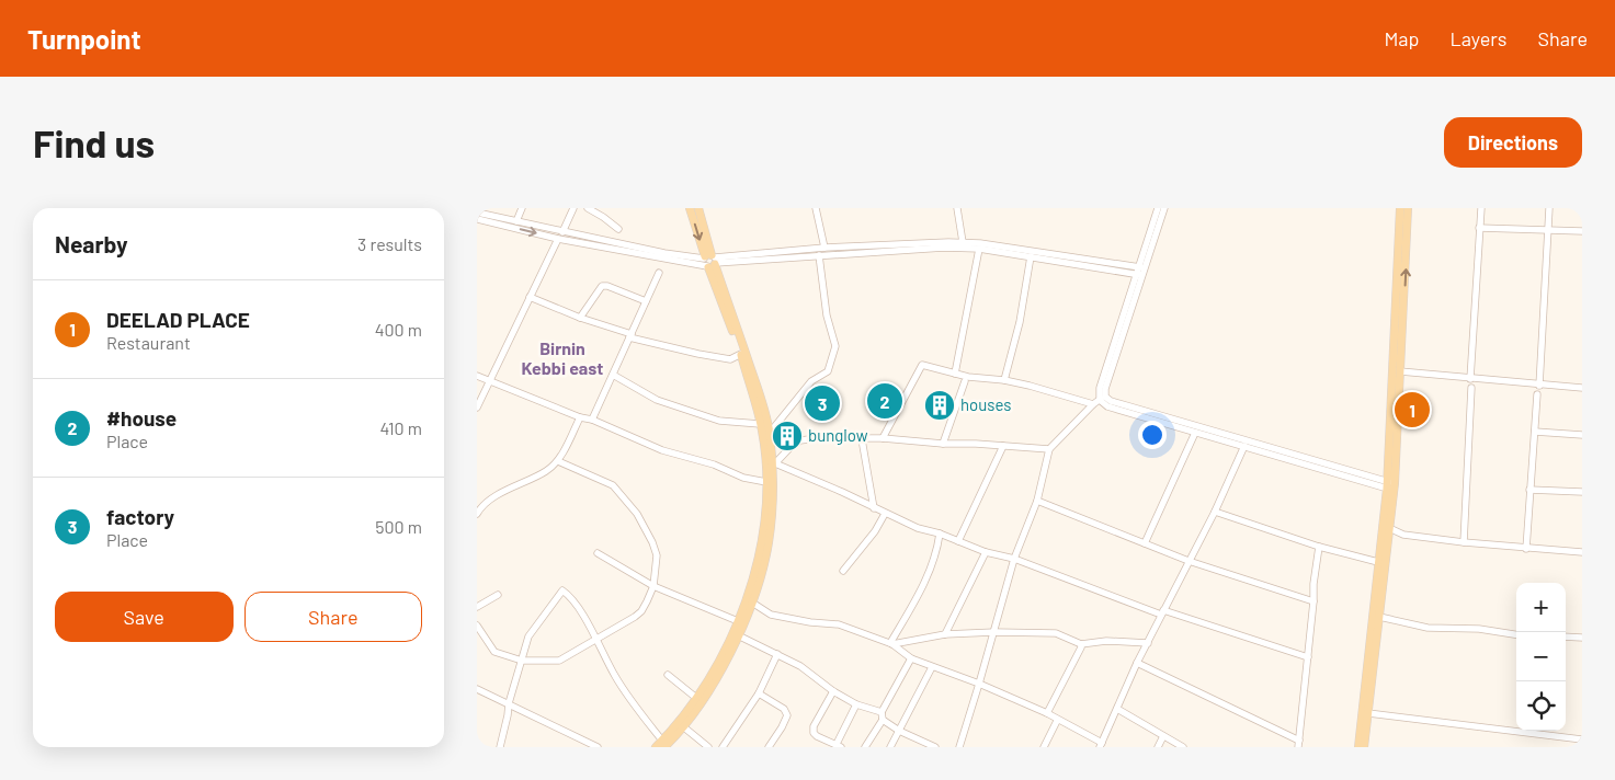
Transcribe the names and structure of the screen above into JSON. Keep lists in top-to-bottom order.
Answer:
{
  "districts": ["Birnin Kebbi east"],
  "places": {
    "building": ["houses", "bunglow"]
  },
  "page": {
    "header": "Turnpoint",
    "nav": ["Map", "Layers", "Share"],
    "buttons": [
      "Directions",
      ["Save", "Share"]
    ],
    "title": "Find us",
    "heading": ["Nearby", "3 results"],
    "list": [
      {
        "mark": "1",
        "name": "DEELAD PLACE",
        "note": "Restaurant",
        "value": "400 m"
      },
      {
        "mark": "2",
        "name": "#house",
        "note": "Place",
        "value": "410 m"
      },
      {
        "mark": "3",
        "name": "factory",
        "note": "Place",
        "value": "500 m"
      }
    ],
    "pins": ["2", "3", "1"],
    "map_buttons": ["+", "−"]
  }
}
